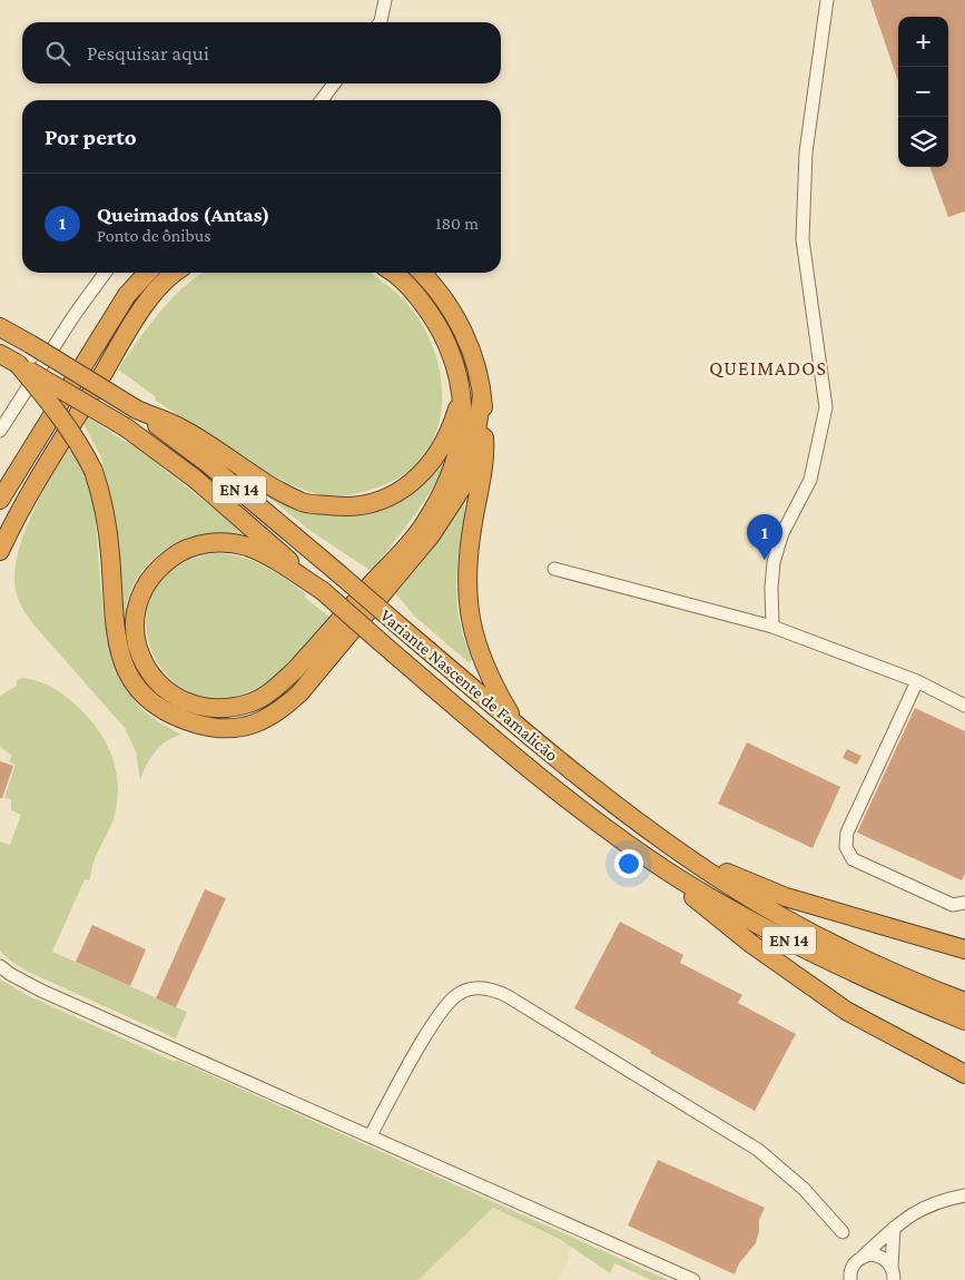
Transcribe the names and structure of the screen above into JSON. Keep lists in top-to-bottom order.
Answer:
{
  "streets": {
    "highway": ["EN 14", "Variante Nascente de Famalicão"]
  },
  "districts": ["QUEIMADOS"],
  "page": {
    "map_buttons": ["+", "−"],
    "search": "Pesquisar aqui",
    "heading": "Por perto",
    "list": [
      {
        "mark": "1",
        "name": "Queimados (Antas)",
        "note": "Ponto de ônibus",
        "value": "180 m"
      }
    ],
    "pins": "1"
  }
}
